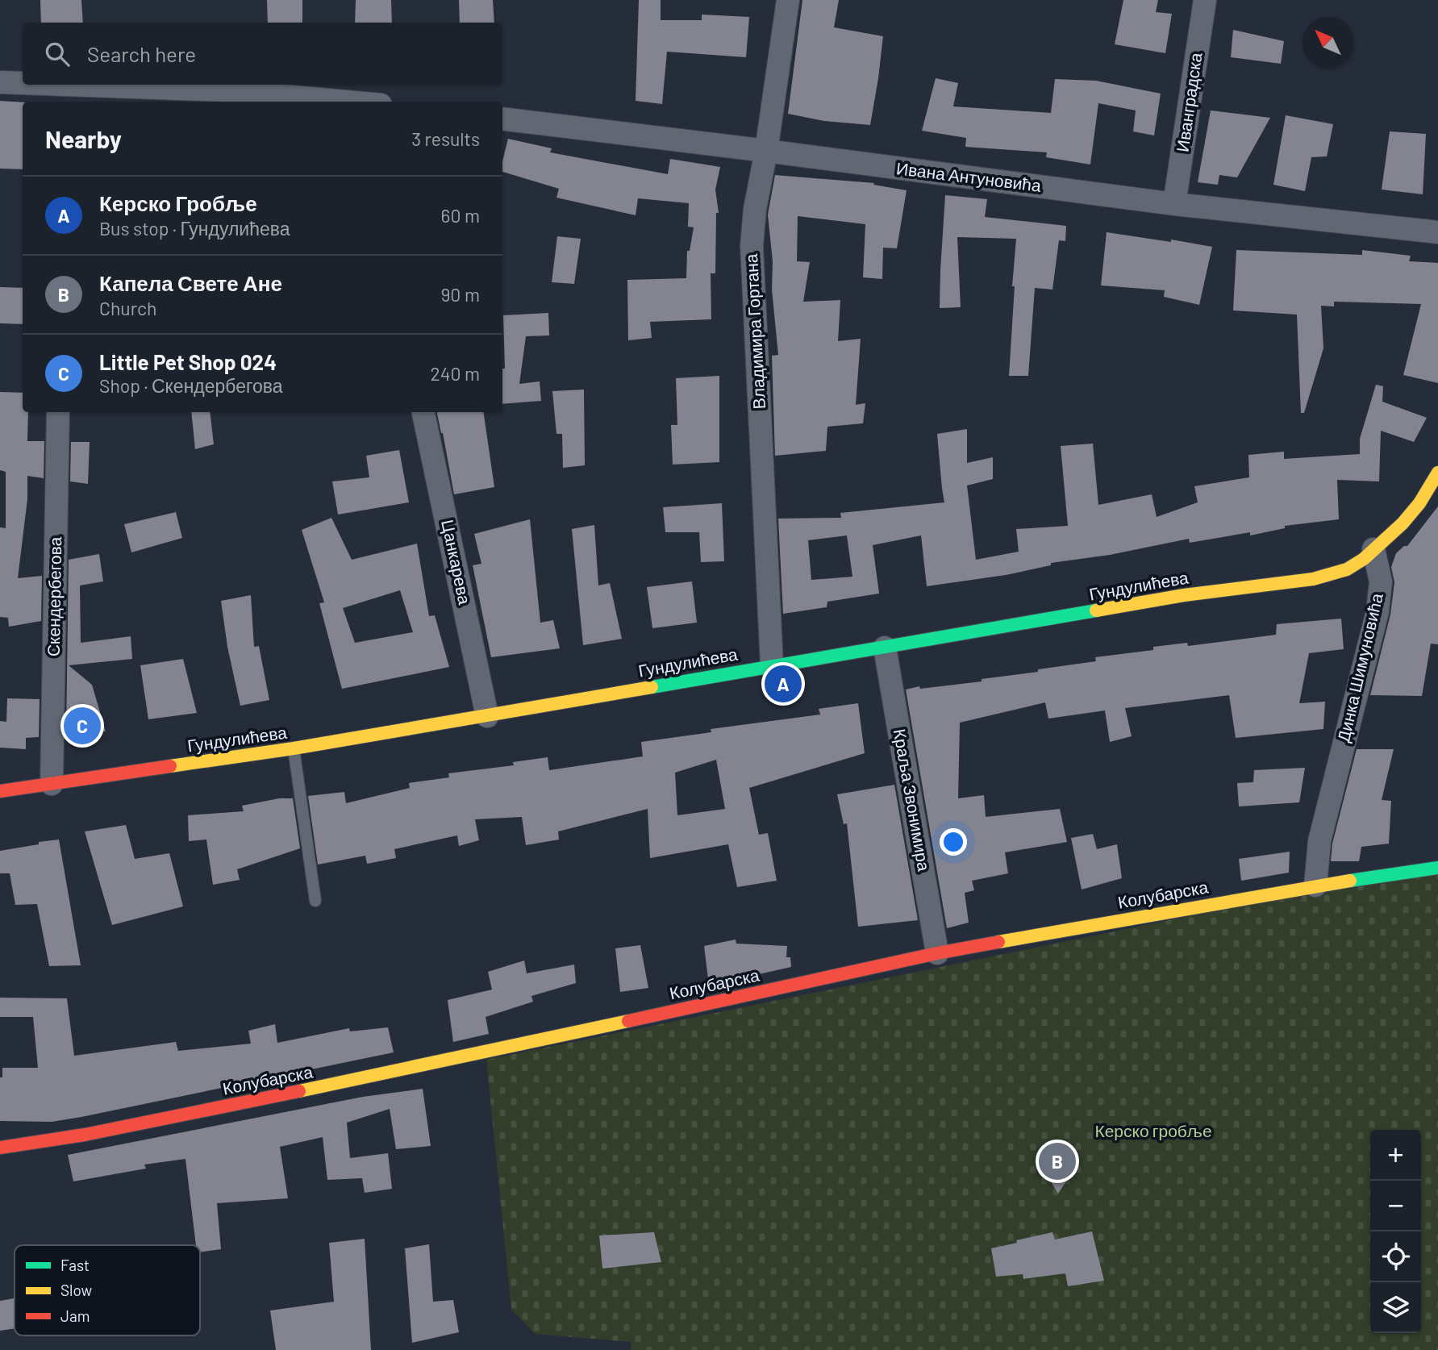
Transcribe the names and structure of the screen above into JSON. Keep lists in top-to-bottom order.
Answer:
{
  "streets": {
    "street": [
      "Иванградска",
      "Ивана Антуновића",
      "Владимира Гортана",
      "Цанкарева",
      "Гундулићева",
      "Скендербегова",
      "Динка Шимуновића",
      "Краља Звонимира",
      "Колубарска"
    ]
  },
  "crossings": [
    ["Иванградска", "Ивана Антуновића"],
    ["Ивана Антуновића", "Владимира Гортана"],
    ["Владимира Гортана", "Гундулићева"],
    ["Цанкарева", "Гундулићева"],
    ["Гундулићева", "Скендербегова"],
    ["Гундулићева", "Динка Шимуновића"],
    ["Гундулићева", "Краља Звонимира"],
    ["Динка Шимуновића", "Колубарска"],
    ["Краља Звонимира", "Колубарска"]
  ],
  "parks": ["Керско гробље"],
  "legend": ["Fast", "Slow", "Jam"],
  "north": "top left",
  "page": {
    "search": "Search here",
    "heading": ["Nearby", "3 results"],
    "list": [
      {
        "mark": "A",
        "name": "Керско Гробље",
        "note": "Bus stop · Гундулићева",
        "value": "60 m"
      },
      {
        "mark": "B",
        "name": "Капела Свете Ане",
        "note": "Church",
        "value": "90 m"
      },
      {
        "mark": "C",
        "name": "Little Pet Shop 024",
        "note": "Shop · Скендербегова",
        "value": "240 m"
      }
    ],
    "pins": ["A", "C", "B"],
    "map_buttons": ["+", "−"]
  }
}
